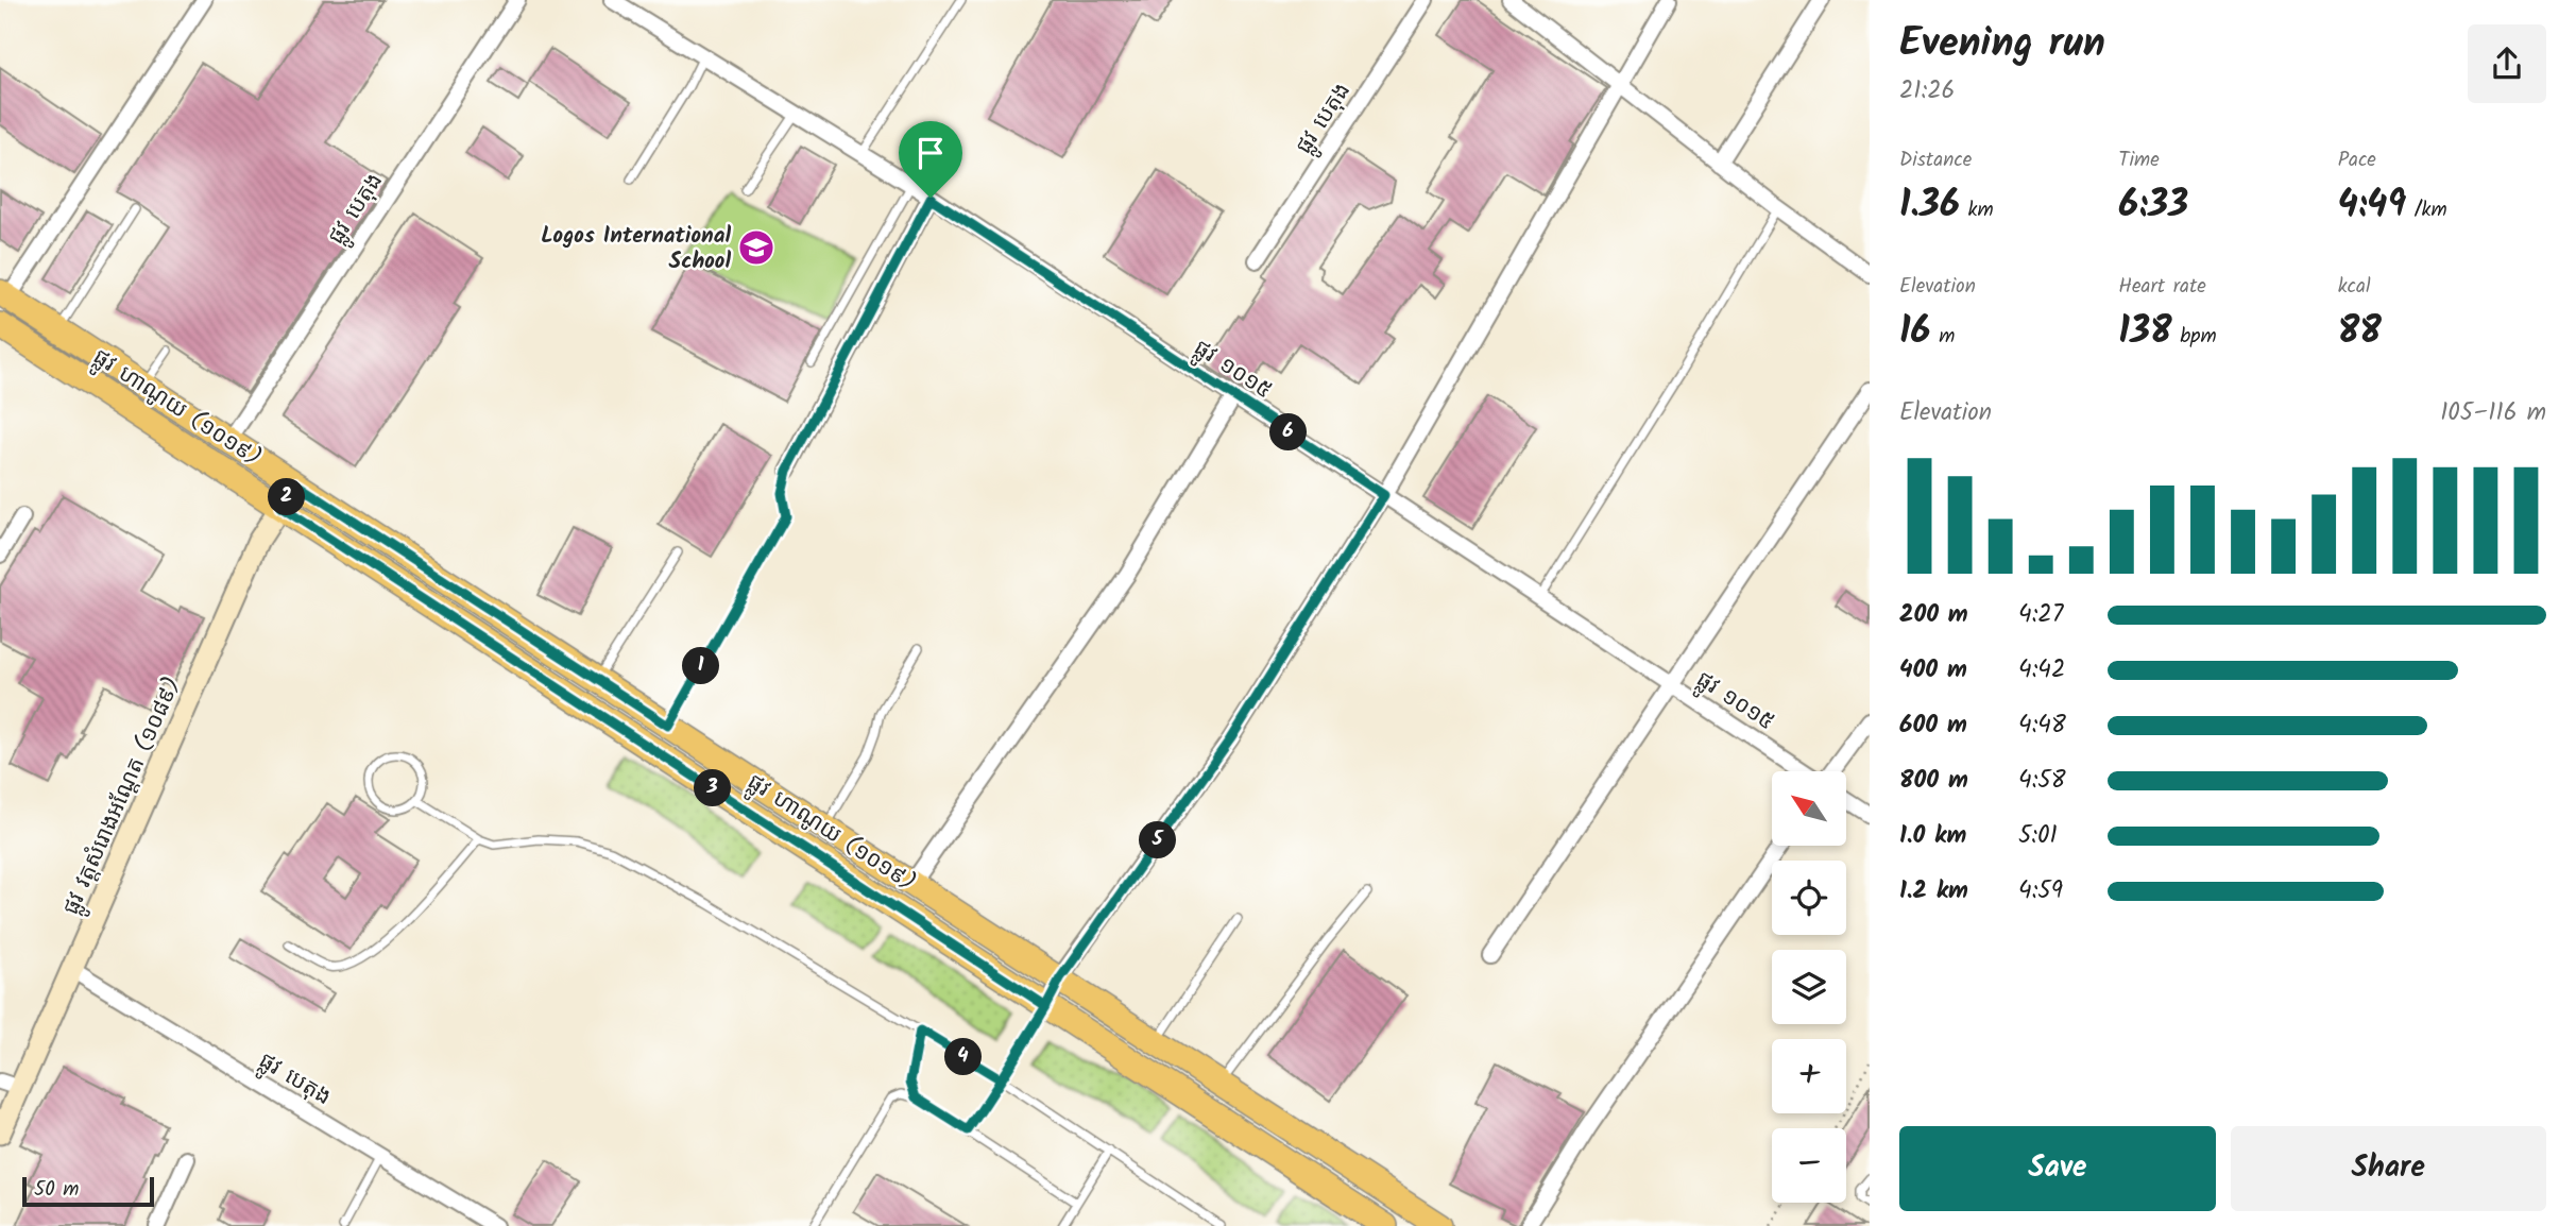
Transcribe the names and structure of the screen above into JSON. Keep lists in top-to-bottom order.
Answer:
{
  "streets": {
    "main road": ["ផ្លូវ ហាណូយ (១០១៩)", "ផ្លូវ វត្តសំរោងអណ្ដែត (១០៨៩)"],
    "street": ["ផ្លូវ បេតុង", "ផ្លូវ ១០១៥"]
  },
  "crossings": [
    ["ផ្លូវ បេតុង", "ផ្លូវ ហាណូយ (១០១៩)"],
    ["ផ្លូវ បេតុង", "ផ្លូវ វត្តសំរោងអណ្ដែត (១០៨៩)"],
    ["ផ្លូវ ហាណូយ (១០១៩)", "ផ្លូវ វត្តសំរោងអណ្ដែត (១០៨៩)"]
  ],
  "places": {
    "school or university": ["Logos International School"]
  },
  "scale_bar": "50 m",
  "north": "top left",
  "page": {
    "heading": ["Evening run", "21:26"],
    "stats": [
      ["Distance", "1.36 km"],
      ["Time", "6:33"],
      ["Pace", "4:49 /km"],
      ["Elevation", "16 m"],
      ["Heart rate", "138 bpm"],
      ["kcal", "88"]
    ],
    "chart": ["Elevation", "105–116 m"],
    "pins": [
      "6",
      "2",
      "1",
      "3",
      "5",
      "4"
    ],
    "list": [
      {
        "name": "200 m",
        "note": "4:27"
      },
      {
        "name": "400 m",
        "note": "4:42"
      },
      {
        "name": "600 m",
        "note": "4:48"
      },
      {
        "name": "800 m",
        "note": "4:58"
      },
      {
        "name": "1.0 km",
        "note": "5:01"
      },
      {
        "name": "1.2 km",
        "note": "4:59"
      }
    ],
    "map_buttons": ["+", "−"],
    "buttons": ["Save", "Share"],
    "scale": "50 m"
  }
}
